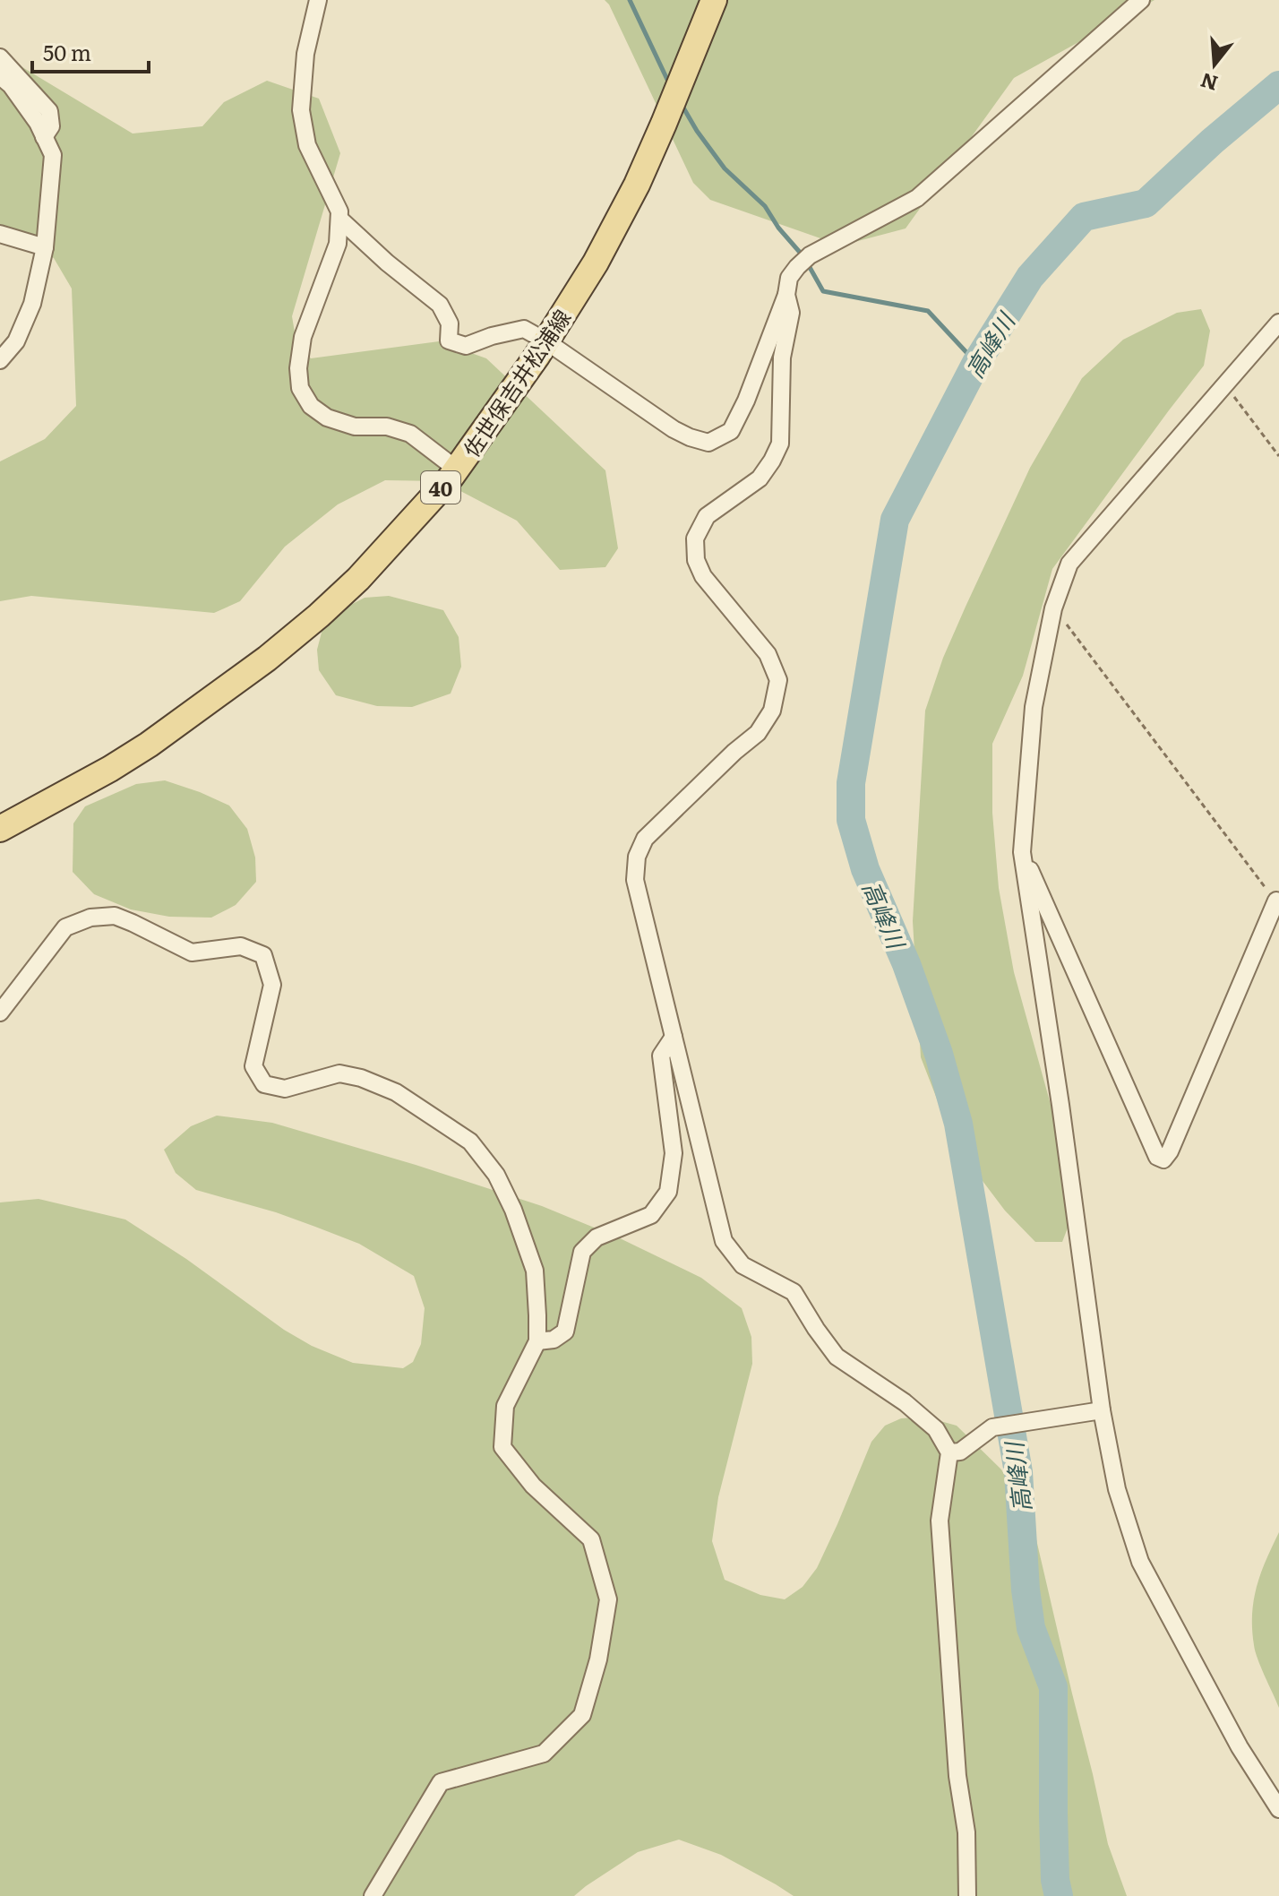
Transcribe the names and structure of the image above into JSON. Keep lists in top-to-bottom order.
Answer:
{
  "streets": {
    "main road": ["佐世保吉井松浦線", "40"]
  },
  "water": ["高峰川"],
  "scale_bar": "50 m",
  "north": "bottom"
}
